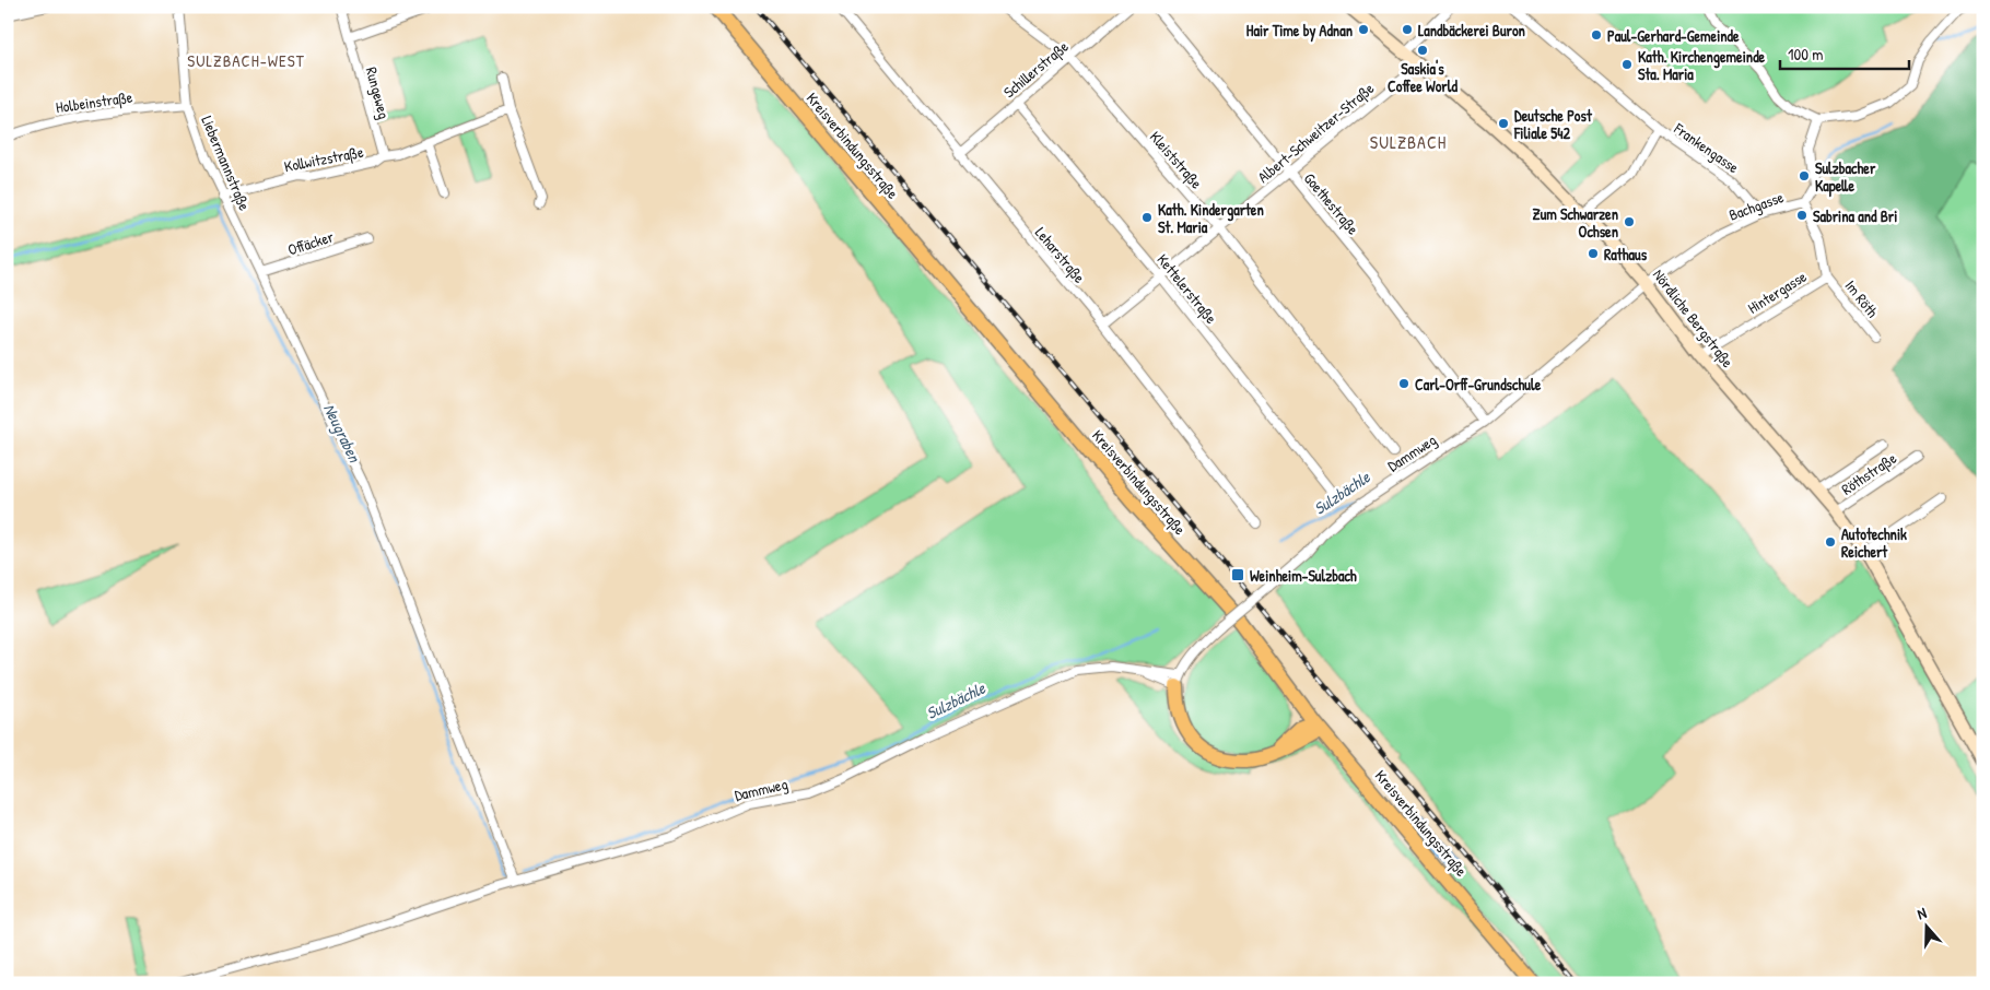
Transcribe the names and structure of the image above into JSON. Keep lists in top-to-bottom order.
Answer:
{
  "streets": {
    "main road": ["Kreisverbindungsstraße", "Nördliche Bergstraße"],
    "street": [
      "Schillerstraße",
      "Rungeweg",
      "Holbeinstraße",
      "Albert-Schweitzer-Straße",
      "Frankengasse",
      "Kollwitzstraße",
      "Kleiststraße",
      "Liebermannstraße",
      "Goethestraße",
      "Bachgasse",
      "Offäcker",
      "Leharstraße",
      "Kettelerstraße",
      "Hintergasse",
      "Im Röth",
      "Dammweg",
      "Röthstraße"
    ]
  },
  "crossings": [
    ["Schillerstraße", "Kleiststraße"],
    ["Schillerstraße", "Leharstraße"],
    ["Schillerstraße", "Kettelerstraße"],
    ["Rungeweg", "Kollwitzstraße"],
    ["Holbeinstraße", "Liebermannstraße"],
    ["Albert-Schweitzer-Straße", "Kleiststraße"],
    ["Albert-Schweitzer-Straße", "Goethestraße"],
    ["Albert-Schweitzer-Straße", "Leharstraße"],
    ["Albert-Schweitzer-Straße", "Kettelerstraße"],
    ["Albert-Schweitzer-Straße", "Nördliche Bergstraße"],
    ["Frankengasse", "Bachgasse"],
    ["Kollwitzstraße", "Liebermannstraße"],
    ["Liebermannstraße", "Offäcker"],
    ["Liebermannstraße", "Dammweg"],
    ["Goethestraße", "Dammweg"],
    ["Bachgasse", "Hintergasse"],
    ["Bachgasse", "Nördliche Bergstraße"],
    ["Bachgasse", "Dammweg"],
    ["Hintergasse", "Im Röth"],
    ["Hintergasse", "Nördliche Bergstraße"],
    ["Nördliche Bergstraße", "Dammweg"],
    ["Nördliche Bergstraße", "Röthstraße"]
  ],
  "districts": ["SULZBACH-WEST", "SULZBACH"],
  "water": ["Neugraben", "Sulzbächle"],
  "places": {
    "other": [
      "Hair Time by Adnan",
      "Landbäckerei Buron",
      "Paul-Gerhard-Gemeinde",
      "Saskia's Coffee World",
      "Kath. Kirchengemeinde Sta. Maria",
      "Deutsche Post Filiale 542",
      "Sulzbacher Kapelle",
      "Sabrina and Bri",
      "Kath. Kindergarten St. Maria",
      "Zum Schwarzen Ochsen",
      "Rathaus",
      "Carl-Orff-Grundschule",
      "Autotechnik Reichert"
    ],
    "transit": ["Weinheim-Sulzbach"]
  },
  "scale_bar": "100 m",
  "north": "top"
}
